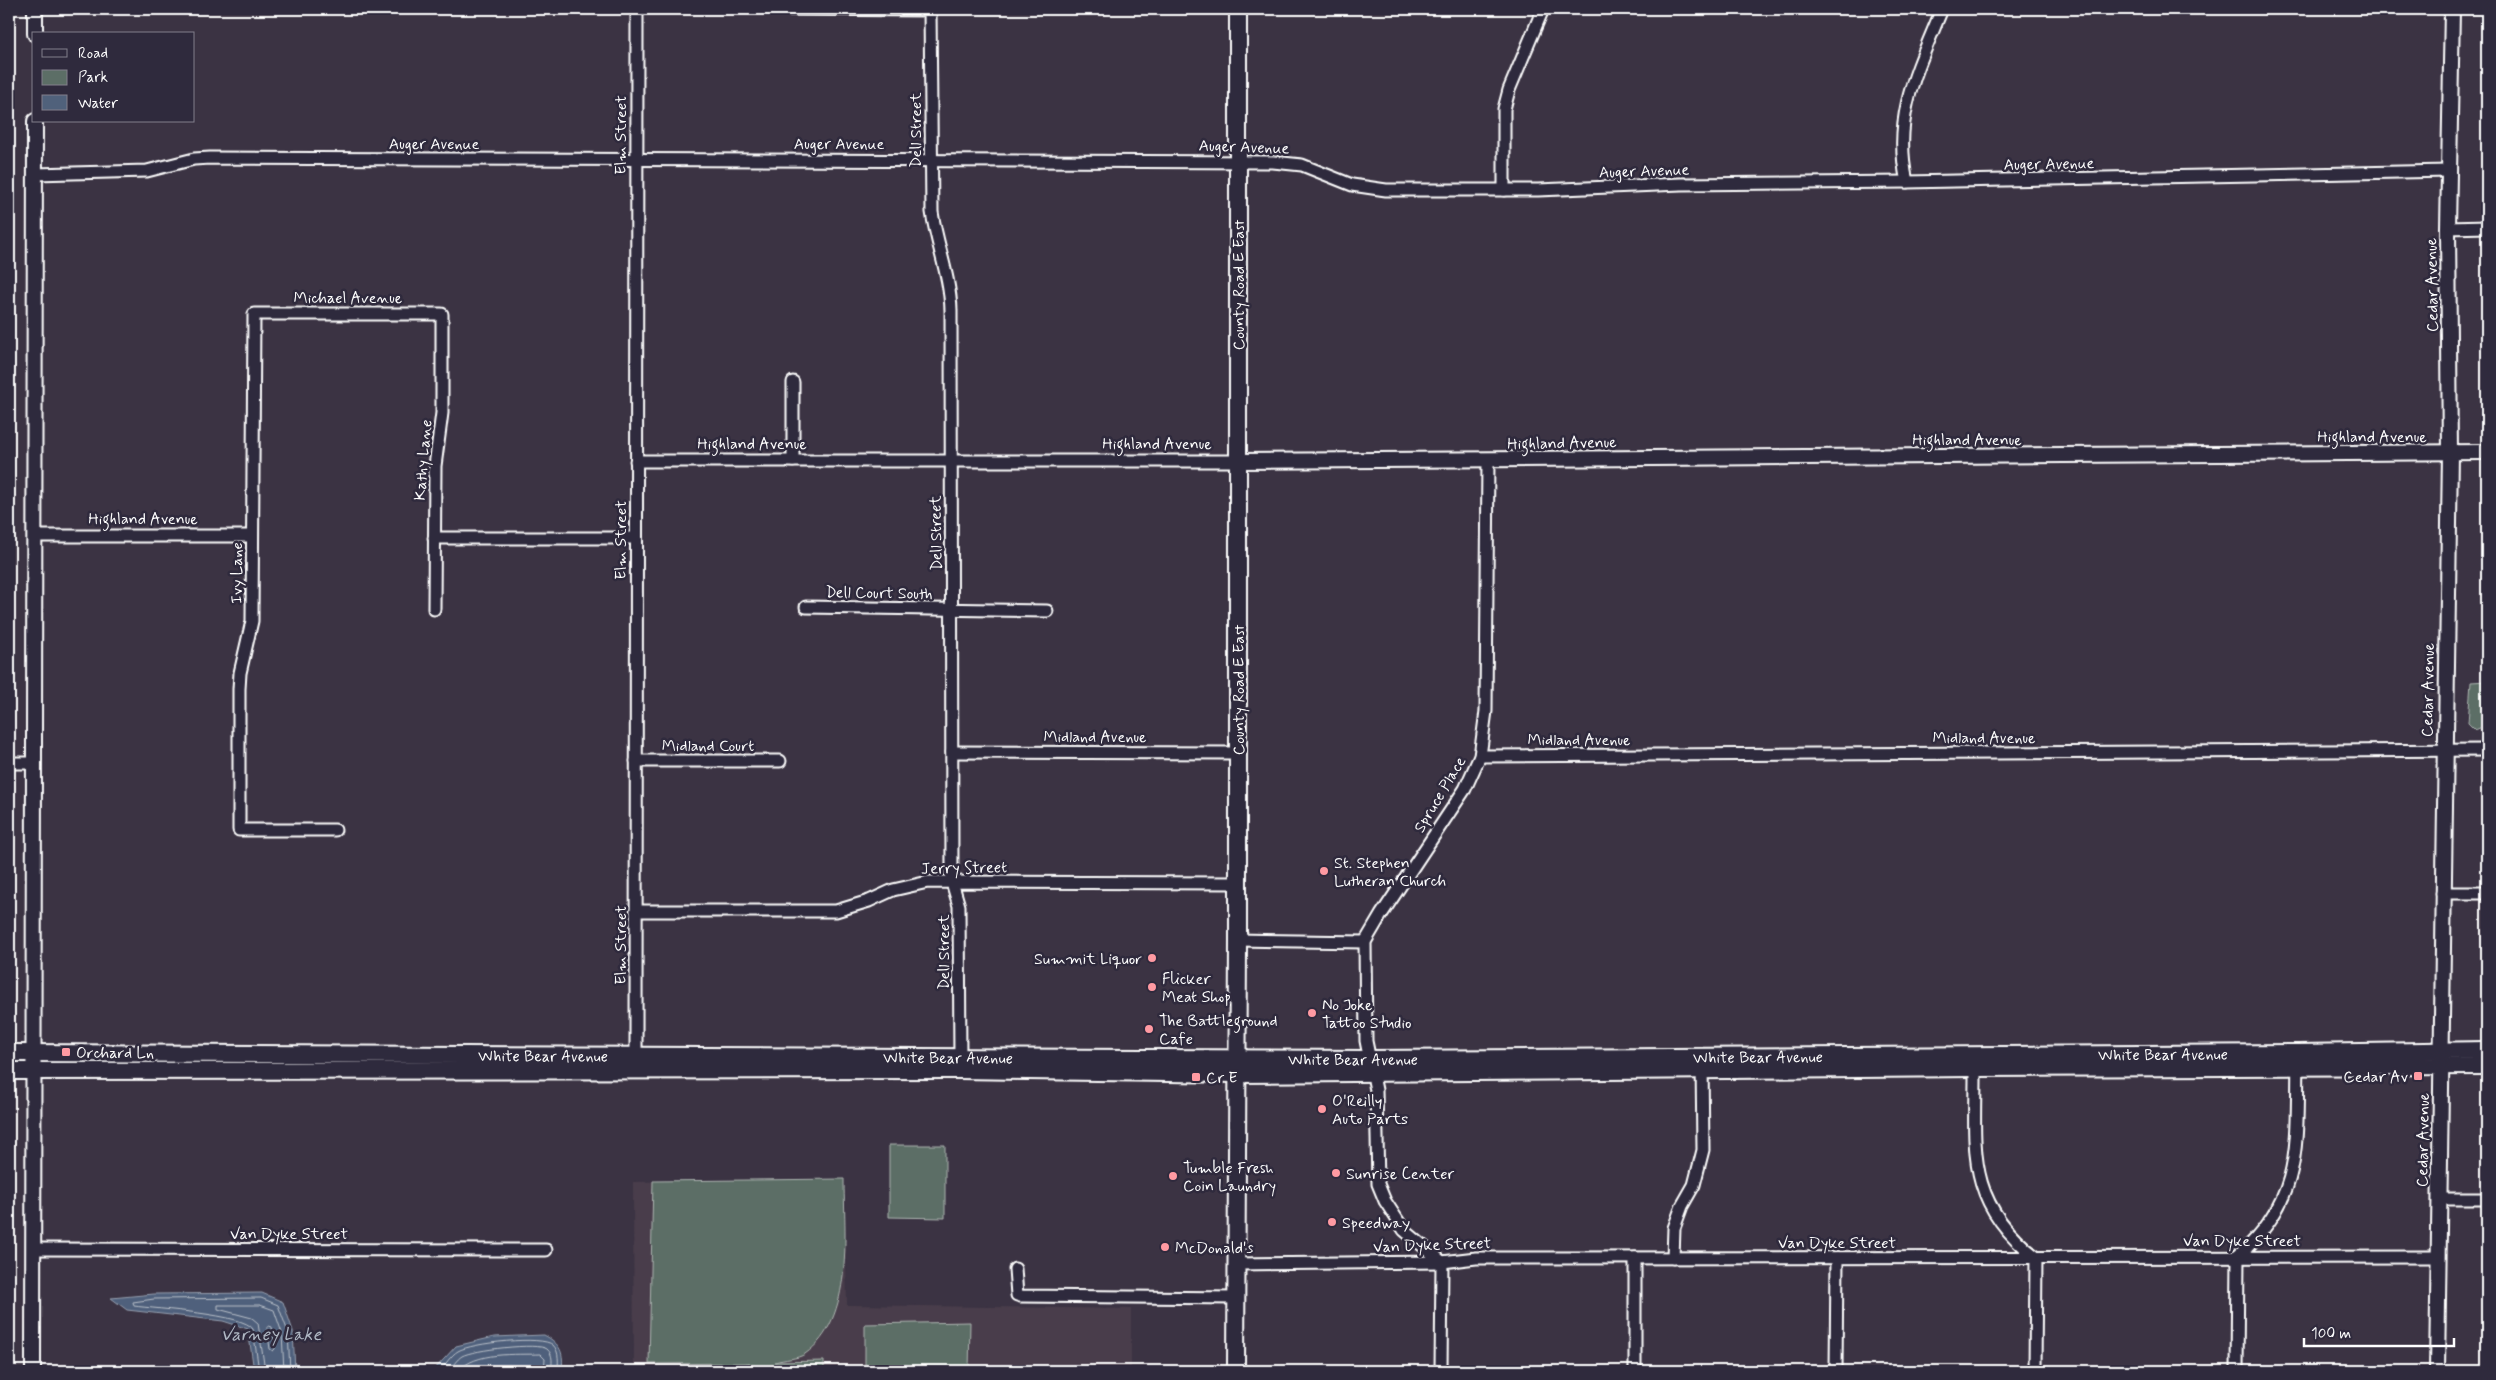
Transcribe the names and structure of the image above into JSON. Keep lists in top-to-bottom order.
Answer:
{
  "streets": {
    "main road": ["County Road E East", "White Bear Avenue"],
    "street": [
      "Dell Street",
      "Elm Street",
      "Auger Avenue",
      "Cedar Avenue",
      "Michael Avenue",
      "Highland Avenue",
      "Kathy Lane",
      "Ivy Lane",
      "Dell Court South",
      "Midland Avenue",
      "Midland Court",
      "Spruce Place",
      "Jerry Street",
      "Van Dyke Street"
    ]
  },
  "crossings": [
    ["Dell Street", "Auger Avenue"],
    ["Dell Street", "Highland Avenue"],
    ["Dell Street", "Dell Court South"],
    ["Dell Street", "Midland Avenue"],
    ["Dell Street", "Jerry Street"],
    ["Dell Street", "White Bear Avenue"],
    ["Elm Street", "Auger Avenue"],
    ["Elm Street", "Highland Avenue"],
    ["Elm Street", "Midland Court"],
    ["Elm Street", "Jerry Street"],
    ["Elm Street", "White Bear Avenue"],
    ["Auger Avenue", "County Road E East"],
    ["Auger Avenue", "Cedar Avenue"],
    ["County Road E East", "Highland Avenue"],
    ["County Road E East", "Midland Avenue"],
    ["County Road E East", "Jerry Street"],
    ["County Road E East", "White Bear Avenue"],
    ["County Road E East", "Van Dyke Street"],
    ["Cedar Avenue", "Highland Avenue"],
    ["Cedar Avenue", "Midland Avenue"],
    ["Cedar Avenue", "White Bear Avenue"],
    ["Cedar Avenue", "Van Dyke Street"],
    ["Michael Avenue", "Kathy Lane"],
    ["Michael Avenue", "Ivy Lane"],
    ["Highland Avenue", "Ivy Lane"],
    ["Highland Avenue", "Spruce Place"],
    ["Midland Avenue", "Spruce Place"]
  ],
  "water": ["Varney Lake"],
  "places": {
    "other": [
      "St. Stephen Lutheran Church",
      "Summit Liquor",
      "Flicker Meat Shop",
      "No Joke Tattoo Studio",
      "The Battleground Cafe",
      "O'Reilly Auto Parts",
      "Sunrise Center",
      "Tumble Fresh Coin Laundry",
      "Speedway",
      "McDonald's"
    ],
    "transit": ["Orchard Ln", "Cedar Av", "Cr E"]
  },
  "legend": ["Road", "Park", "Water"],
  "scale_bar": "100 m"
}
